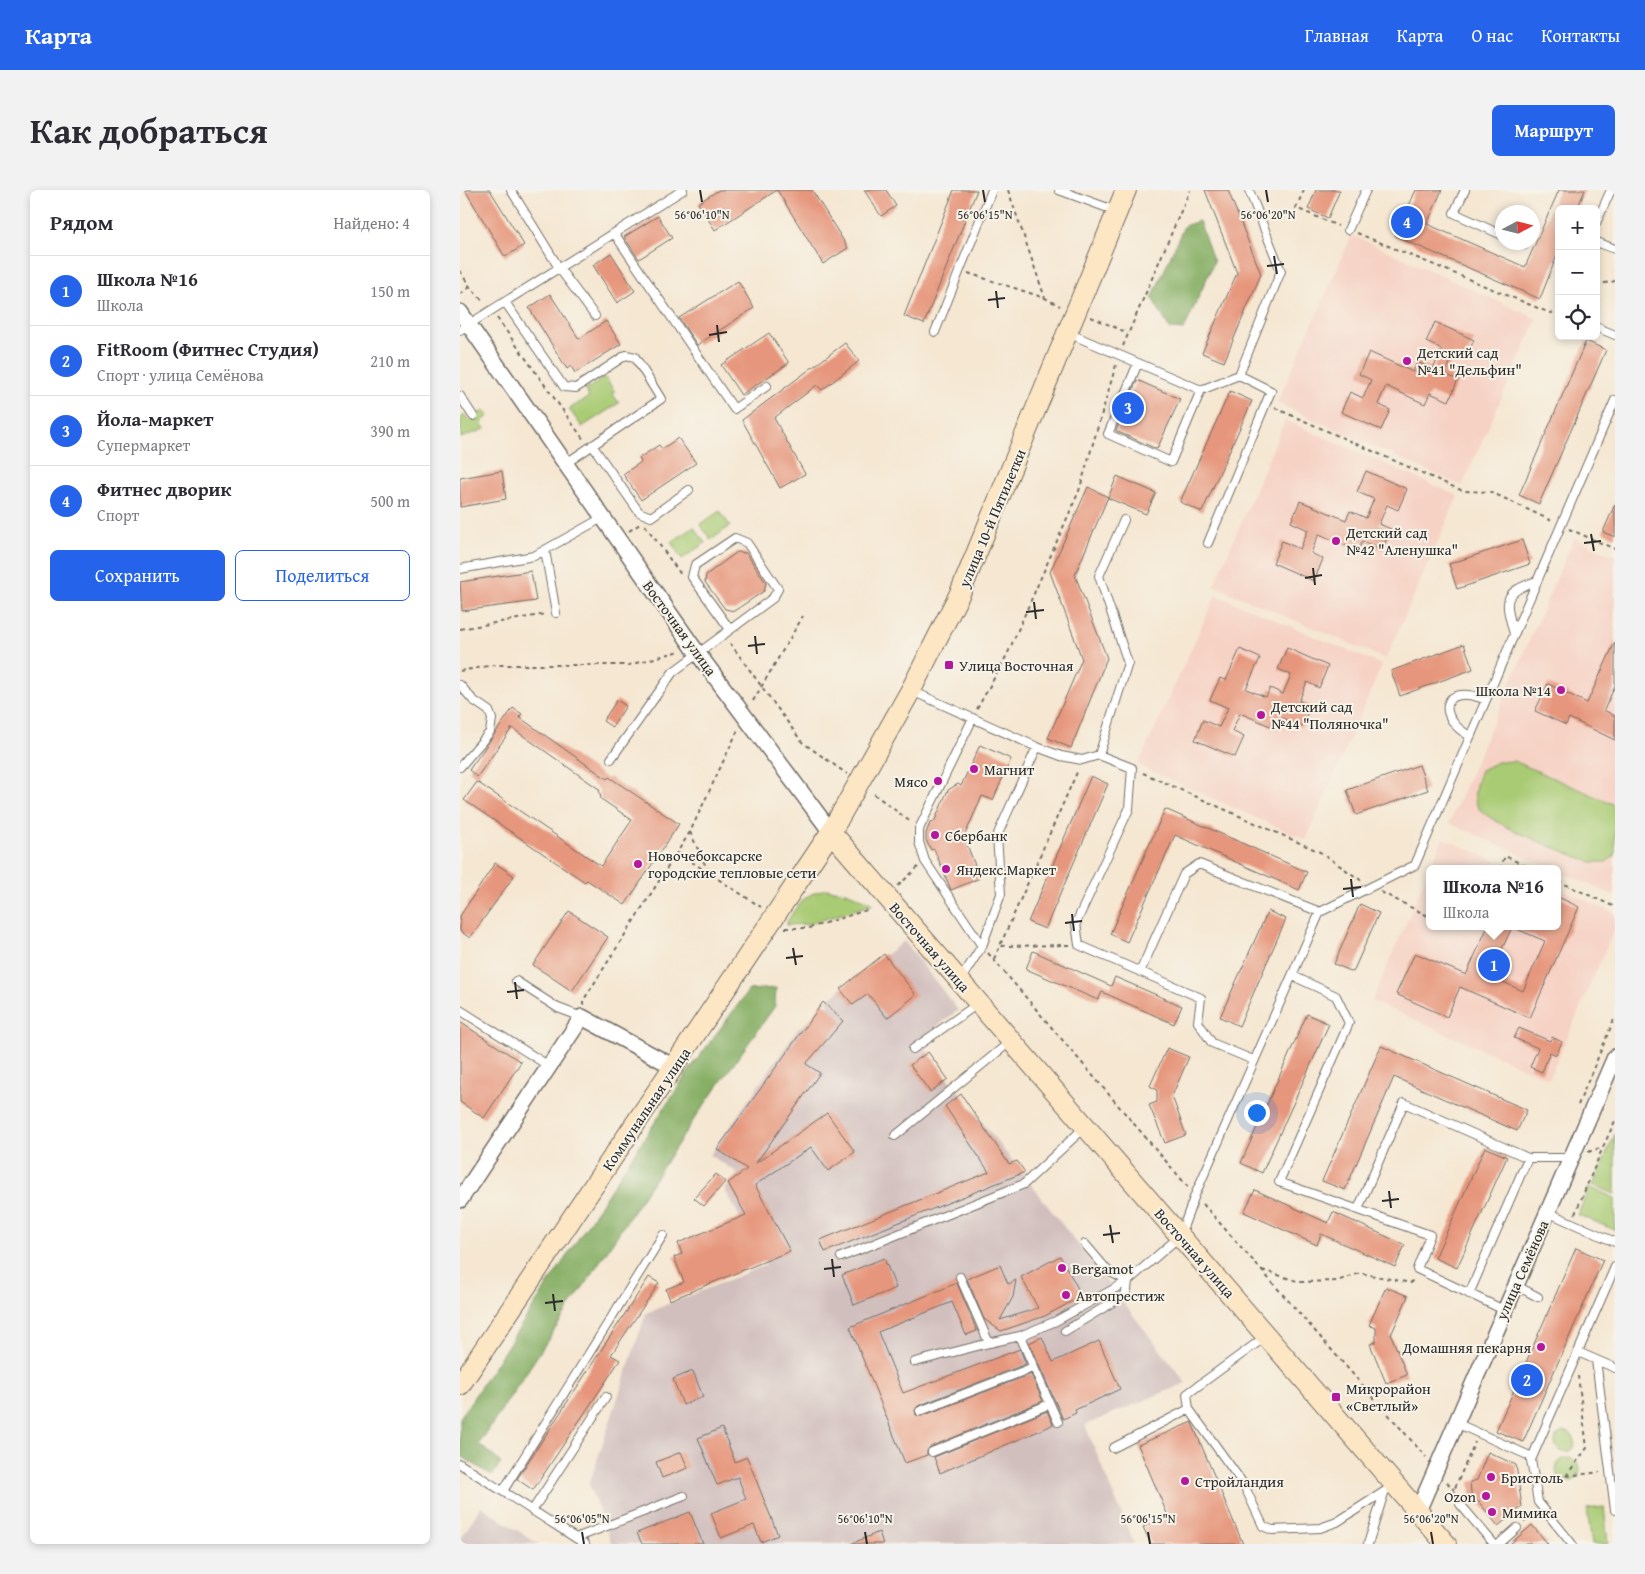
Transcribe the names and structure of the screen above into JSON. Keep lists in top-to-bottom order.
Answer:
{
  "streets": {
    "main road": ["улица 10-й Пятилетки", "Восточная улица", "Коммунальная улица"],
    "street": ["улица Семёнова"]
  },
  "crossings": [
    ["улица 10-й Пятилетки", "Восточная улица"],
    ["улица 10-й Пятилетки", "Коммунальная улица"],
    ["Восточная улица", "Коммунальная улица"],
    ["Восточная улица", "улица Семёнова"]
  ],
  "places": {
    "other": [
      "Детский сад №41 \"Дельфин\"",
      "Детский сад №42 \"Аленушка\"",
      "Школа №14",
      "Детский сад №44 \"Поляночка\"",
      "Магнит",
      "Мясо",
      "Сбербанк",
      "Новочебоксарске городские тепловые сети",
      "Яндекс.Маркет",
      "Bergamot",
      "Автопрестиж",
      "Домашняя пекарня",
      "Бристоль",
      "Стройландия",
      "Ozon",
      "Мимика"
    ],
    "transit": ["Улица Восточная", "Микрорайон «Светлый»"]
  },
  "north": "right",
  "page": {
    "header": "Карта",
    "nav": [
      "Главная",
      "Карта",
      "О нас",
      "Контакты"
    ],
    "title": "Как добраться",
    "buttons": [
      "Маршрут",
      ["Сохранить", "Поделиться"]
    ],
    "heading": ["Рядом", "Найдено: 4"],
    "pins": [
      "4",
      "3",
      "1",
      "2"
    ],
    "map_buttons": ["+", "−"],
    "list": [
      {
        "mark": "1",
        "name": "Школа №16",
        "note": "Школа",
        "value": "150 m"
      },
      {
        "mark": "2",
        "name": "FitRoom (Фитнес Студия)",
        "note": "Спорт · улица Семёнова",
        "value": "210 m"
      },
      {
        "mark": "3",
        "name": "Йола-маркет",
        "note": "Супермаркет",
        "value": "390 m"
      },
      {
        "mark": "4",
        "name": "Фитнес дворик",
        "note": "Спорт",
        "value": "500 m"
      }
    ],
    "popup": ["Школа №16", "Школа"]
  },
  "coordinates": [
    "56°06'10\"N",
    "56°06'15\"N",
    "56°06'20\"N",
    "56°06'05\"N"
  ]
}
